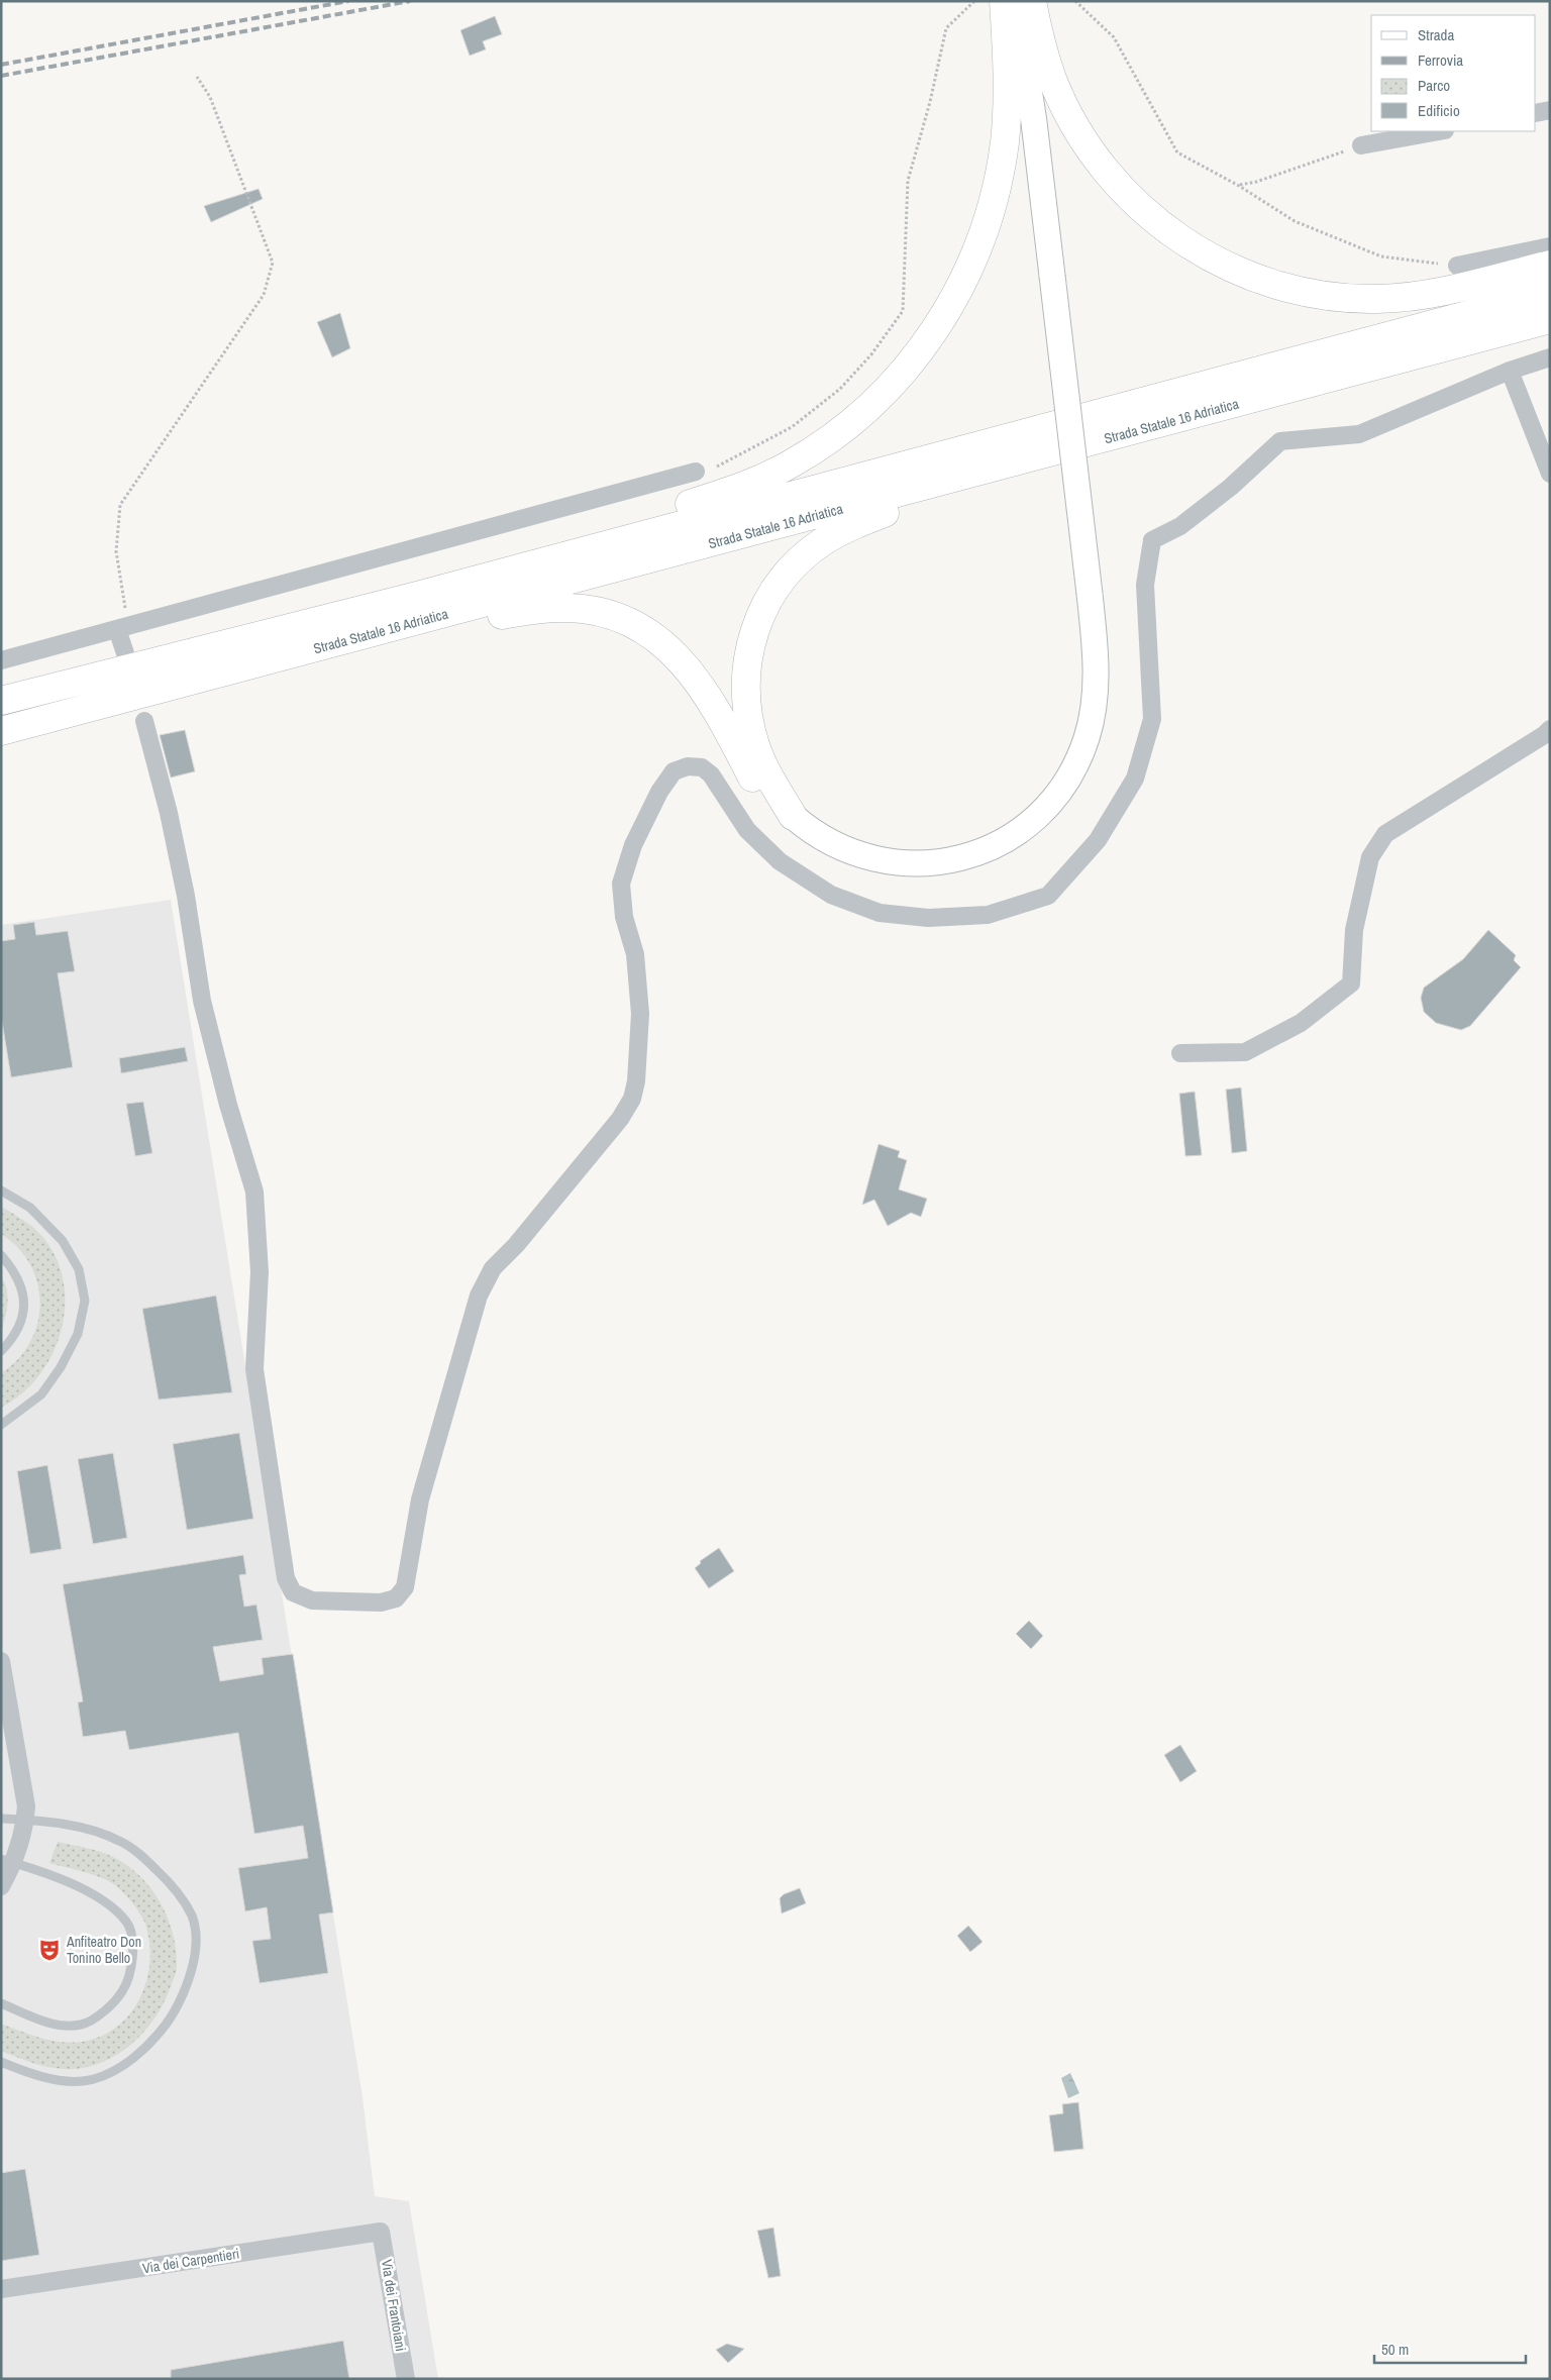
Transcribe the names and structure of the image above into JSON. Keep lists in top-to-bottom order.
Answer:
{
  "streets": {
    "highway": ["Strada Statale 16 Adriatica"],
    "street": ["Via dei Carpentieri", "Via dei Frantoiani"]
  },
  "crossings": [
    ["Via dei Carpentieri", "Via dei Frantoiani"]
  ],
  "places": {
    "theatre": ["Anfiteatro Don Tonino Bello"]
  },
  "legend": [
    "Strada",
    "Ferrovia",
    "Parco",
    "Edificio"
  ],
  "scale_bar": "50 m"
}
